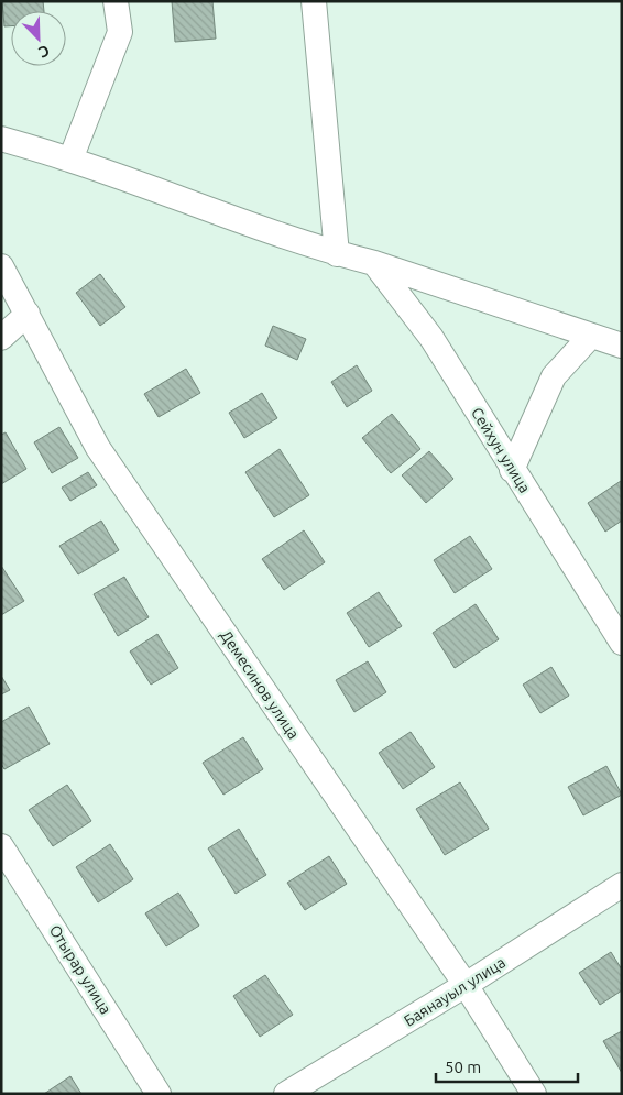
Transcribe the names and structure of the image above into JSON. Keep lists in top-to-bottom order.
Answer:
{
  "streets": {
    "street": [
      "Сейхун улица",
      "Демесинов улица",
      "Отырар улица",
      "Баянауыл улица"
    ]
  },
  "crossings": [
    ["Демесинов улица", "Баянауыл улица"]
  ],
  "scale_bar": "50 m",
  "north": "bottom right"
}
